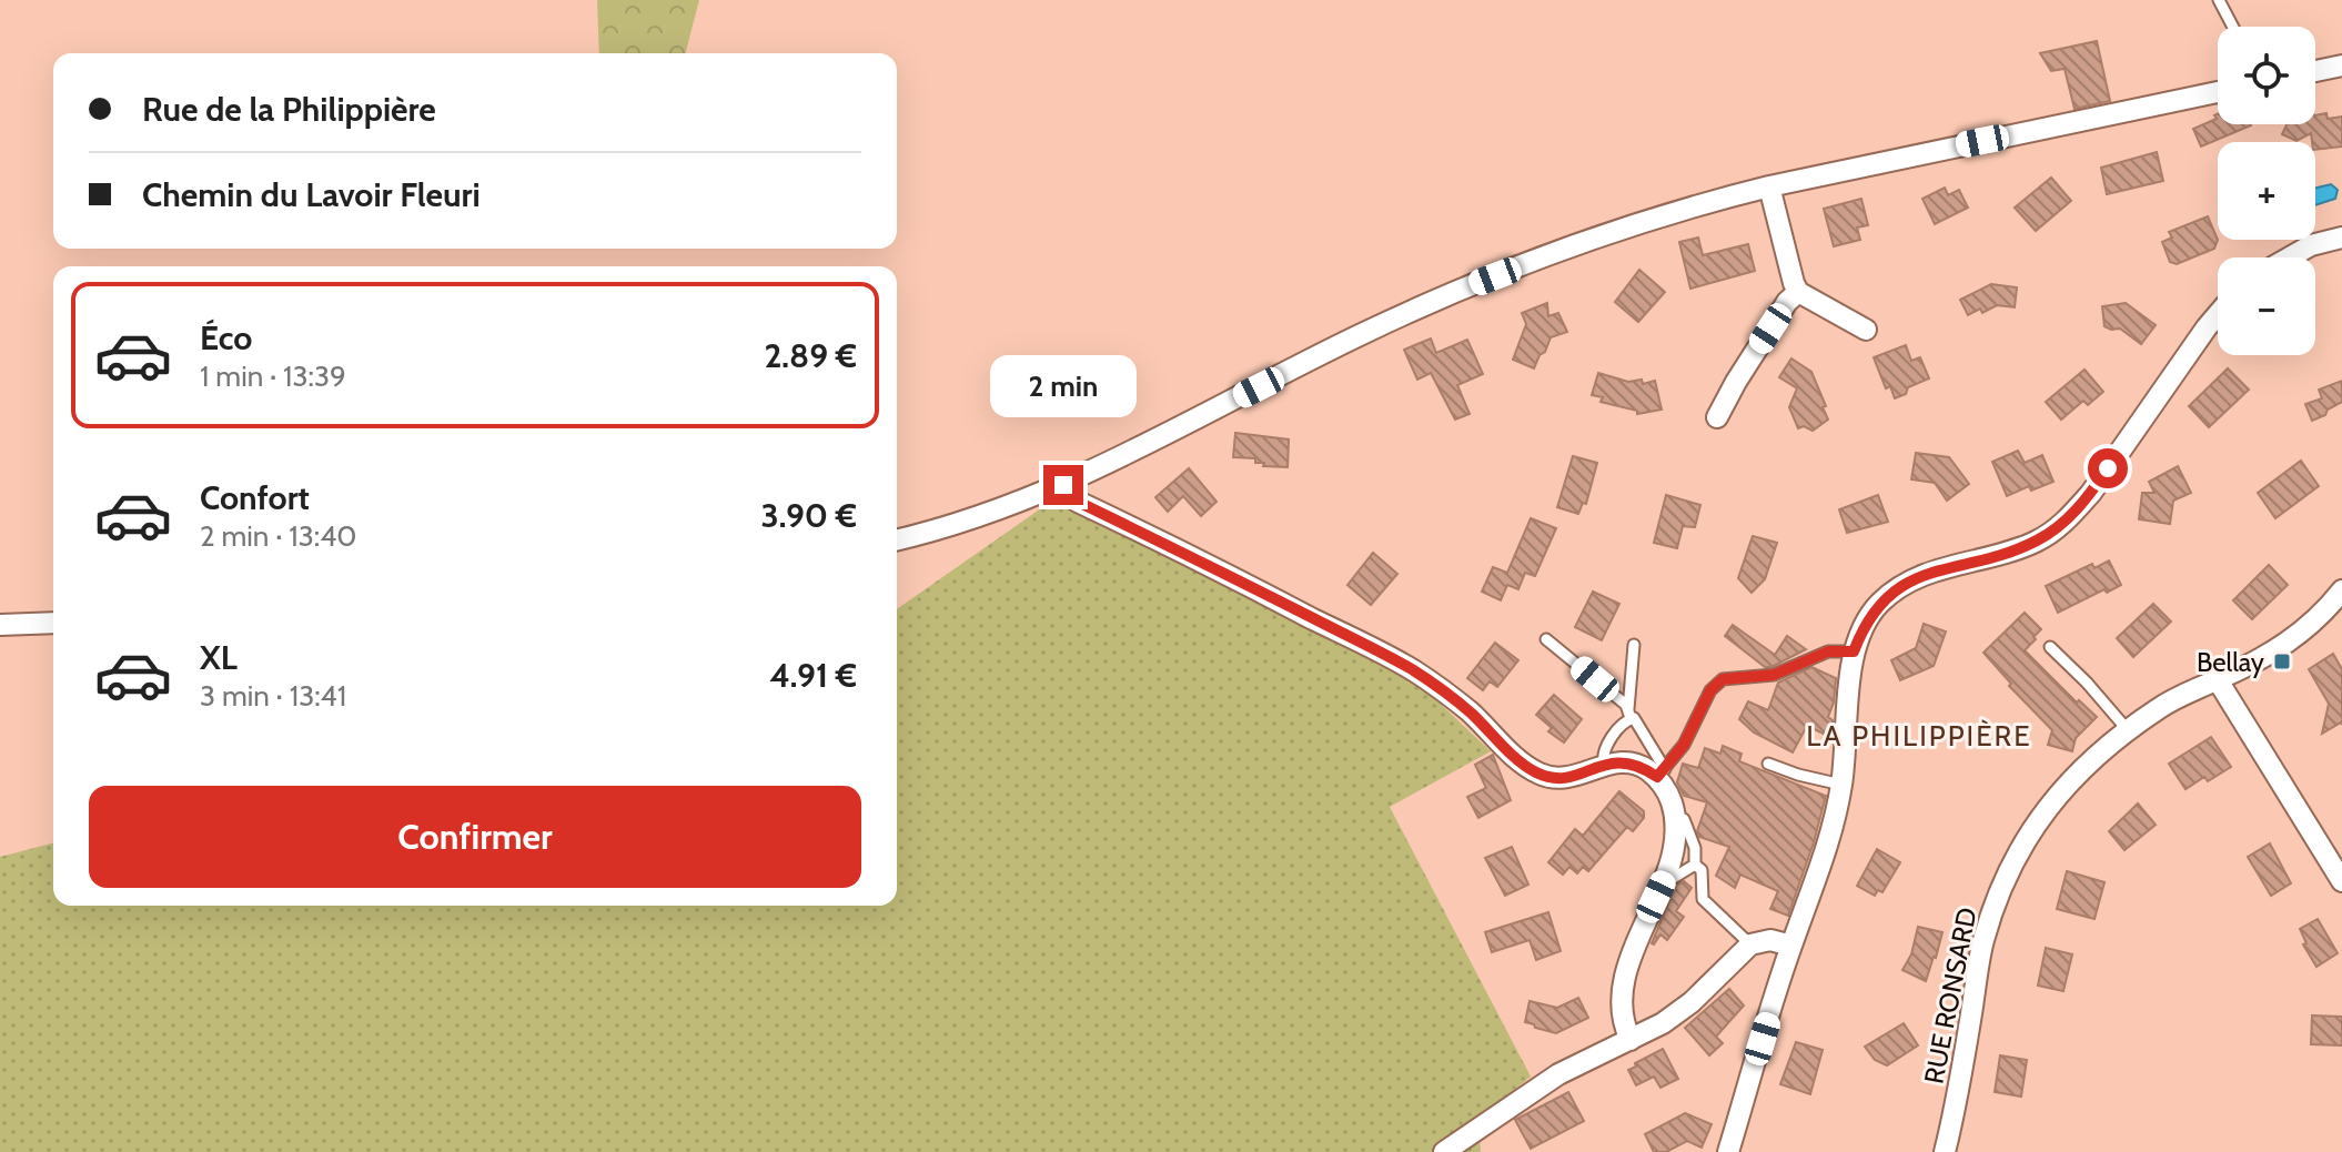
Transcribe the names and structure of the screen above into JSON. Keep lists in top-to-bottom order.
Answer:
{
  "streets": {
    "street": ["RUE RONSARD"]
  },
  "districts": ["LA PHILIPPIÈRE"],
  "places": {
    "transit": ["Bellay"]
  },
  "page": {
    "map_buttons": ["+", "−"],
    "banner": ["Rue de la Philippière", "Chemin du Lavoir Fleuri"],
    "list": [
      {
        "name": "Éco",
        "note": "1 min · 13:39",
        "value": "2.89 €"
      },
      {
        "name": "Confort",
        "note": "2 min · 13:40",
        "value": "3.90 €"
      },
      {
        "name": "XL",
        "note": "3 min · 13:41",
        "value": "4.91 €"
      }
    ],
    "bubble": "2 min",
    "buttons": "Confirmer"
  }
}
